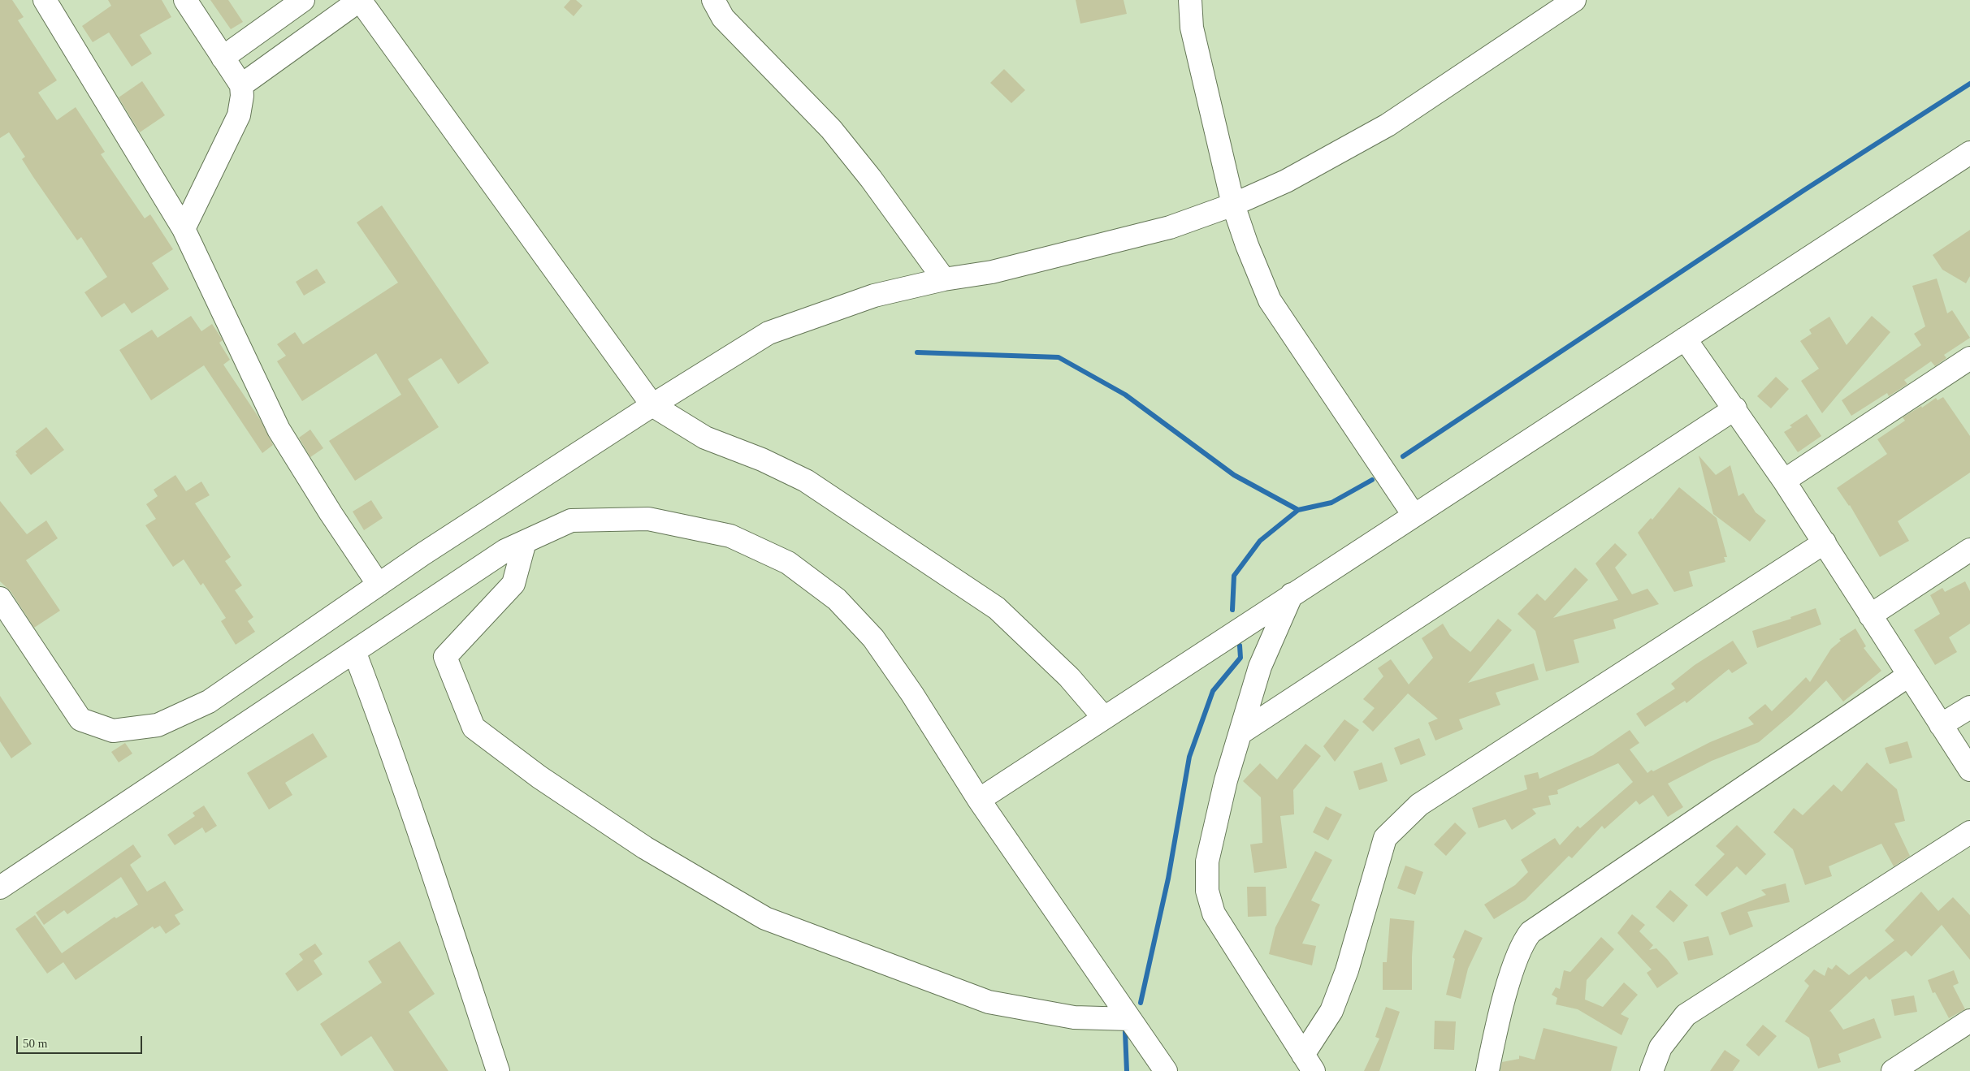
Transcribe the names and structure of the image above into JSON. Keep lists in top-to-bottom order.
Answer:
{
  "scale_bar": "50 m"
}
